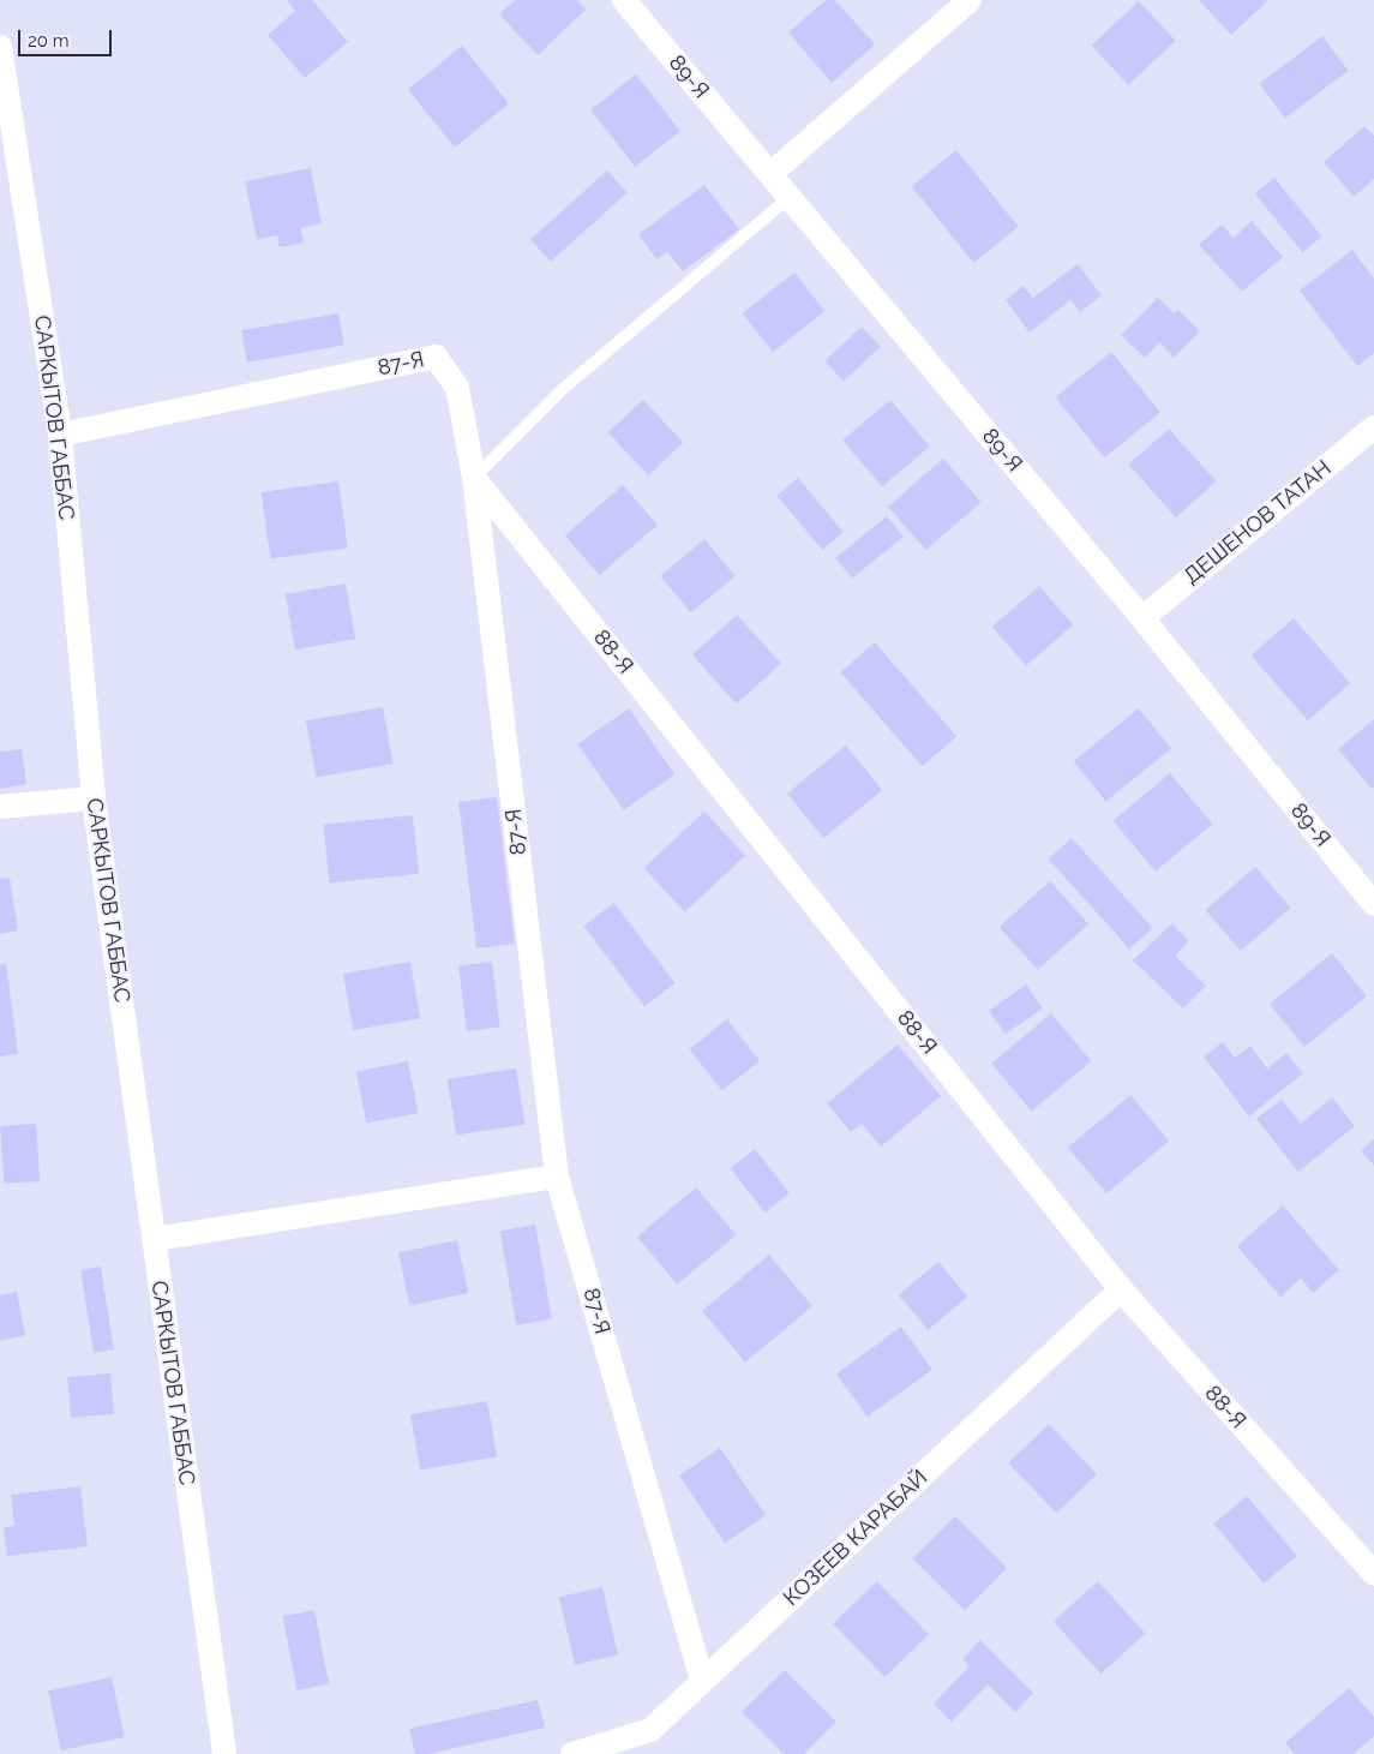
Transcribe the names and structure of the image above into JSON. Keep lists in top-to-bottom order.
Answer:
{
  "streets": {
    "street": [
      "89-Я",
      "87-Я",
      "САРКЫТОВ ГАББАС",
      "ДЕШЕНОВ ТАТАН",
      "88-Я",
      "КОЗЕЕВ КАРАБАЙ"
    ]
  },
  "crossings": [
    ["89-Я", "ДЕШЕНОВ ТАТАН"],
    ["87-Я", "САРКЫТОВ ГАББАС"],
    ["87-Я", "88-Я"],
    ["87-Я", "КОЗЕЕВ КАРАБАЙ"],
    ["88-Я", "КОЗЕЕВ КАРАБАЙ"]
  ],
  "scale_bar": "20 m"
}
